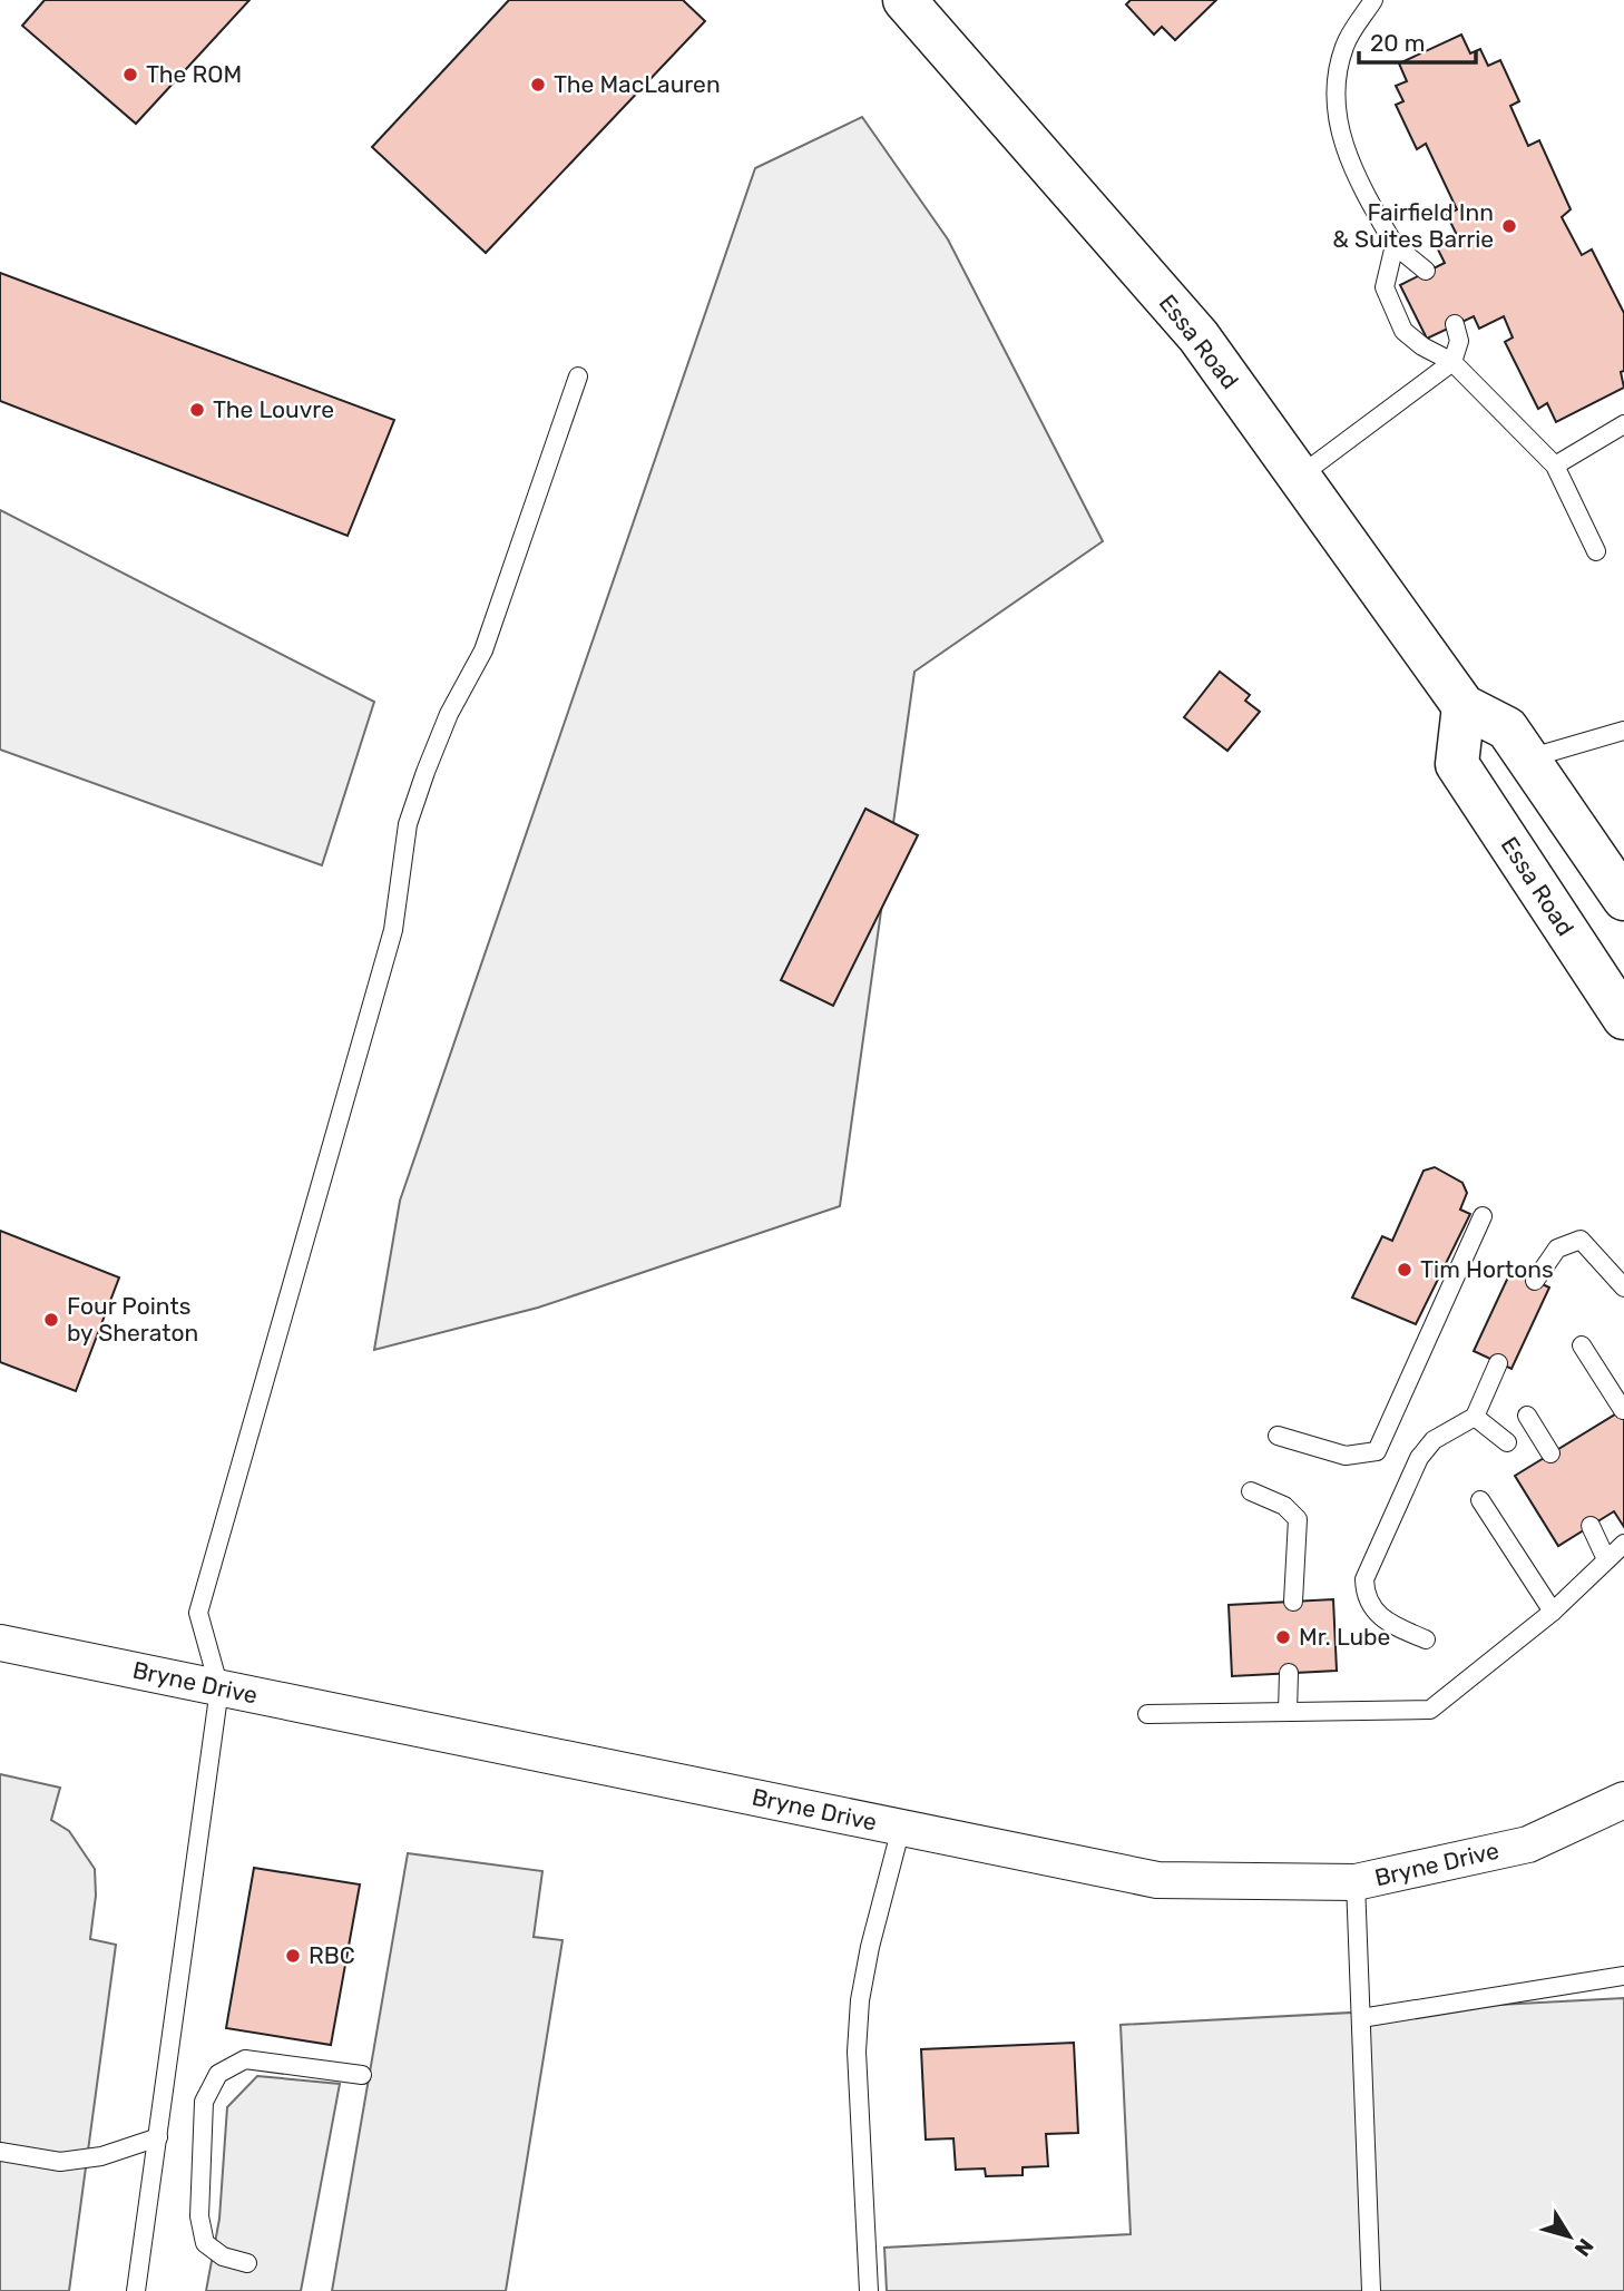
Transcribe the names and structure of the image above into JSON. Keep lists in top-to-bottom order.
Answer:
{
  "streets": {
    "main road": ["Essa Road"],
    "street": ["Bryne Drive"]
  },
  "places": [
    "The ROM",
    "The MacLauren",
    "Fairfield Inn & Suites Barrie",
    "The Louvre",
    "Tim Hortons",
    "Four Points by Sheraton",
    "Mr. Lube",
    "RBC"
  ],
  "scale_bar": "20 m",
  "north": "bottom right"
}
